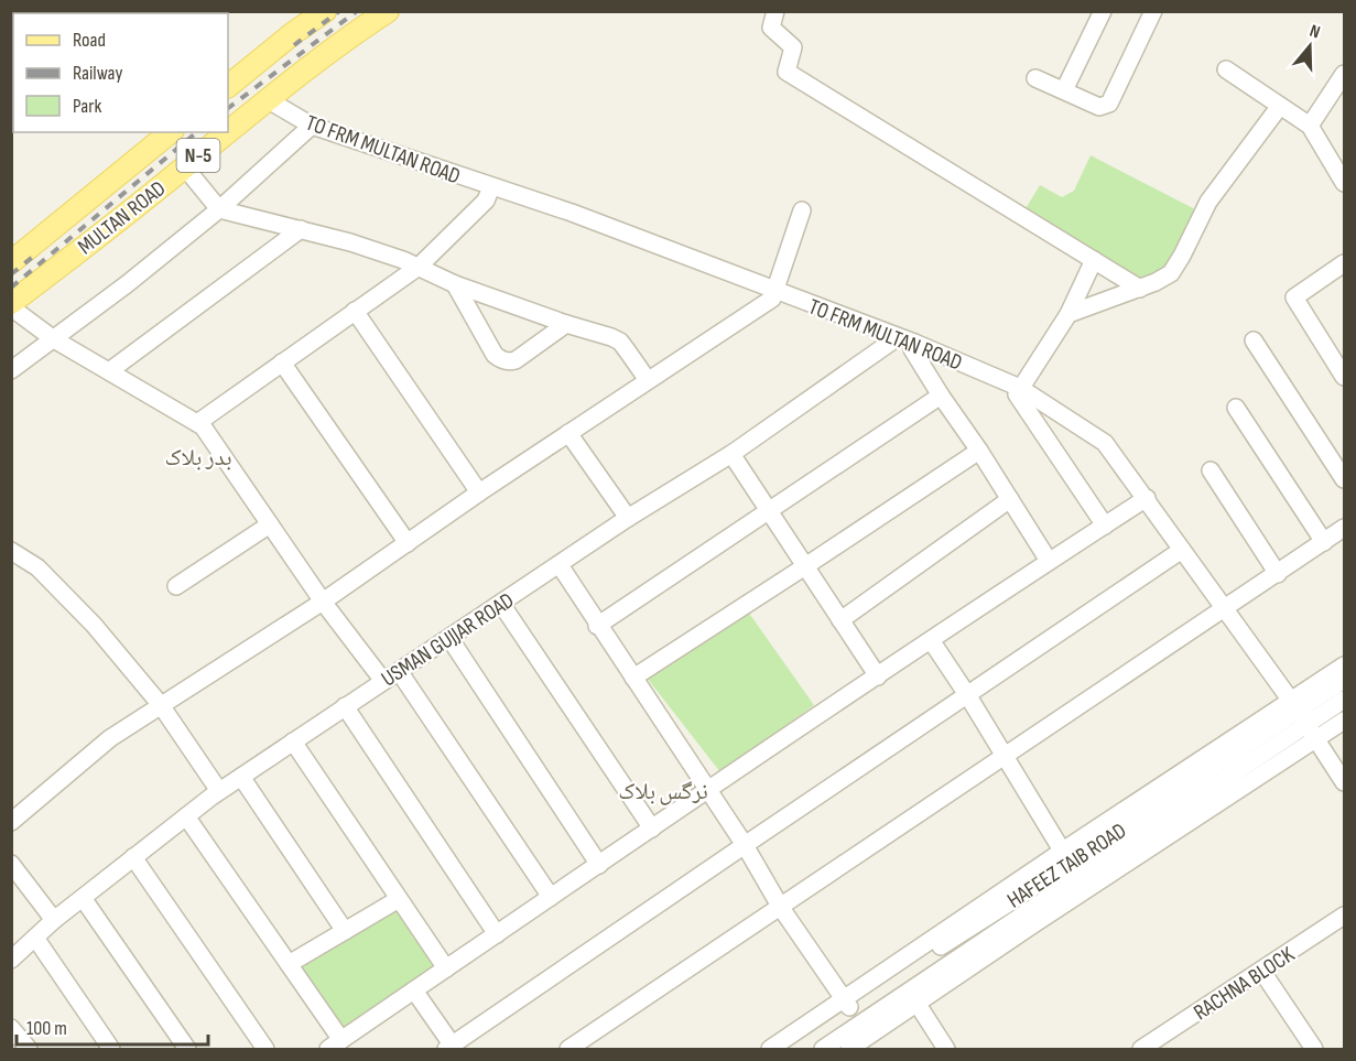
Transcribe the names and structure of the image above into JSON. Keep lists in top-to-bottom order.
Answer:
{
  "streets": {
    "main road": ["N-5", "MULTAN ROAD"],
    "street": [
      "TO FRM MULTAN ROAD",
      "USMAN GUJJAR ROAD",
      "HAFEEZ TAIB ROAD",
      "RACHNA BLOCK"
    ]
  },
  "crossings": [
    ["TO FRM MULTAN ROAD", "MULTAN ROAD"],
    ["TO FRM MULTAN ROAD", "USMAN GUJJAR ROAD"],
    ["TO FRM MULTAN ROAD", "HAFEEZ TAIB ROAD"]
  ],
  "districts": ["بدر بلاک", "نرگس بلاک"],
  "legend": ["Road", "Railway", "Park"],
  "scale_bar": "100 m",
  "north": "top"
}
